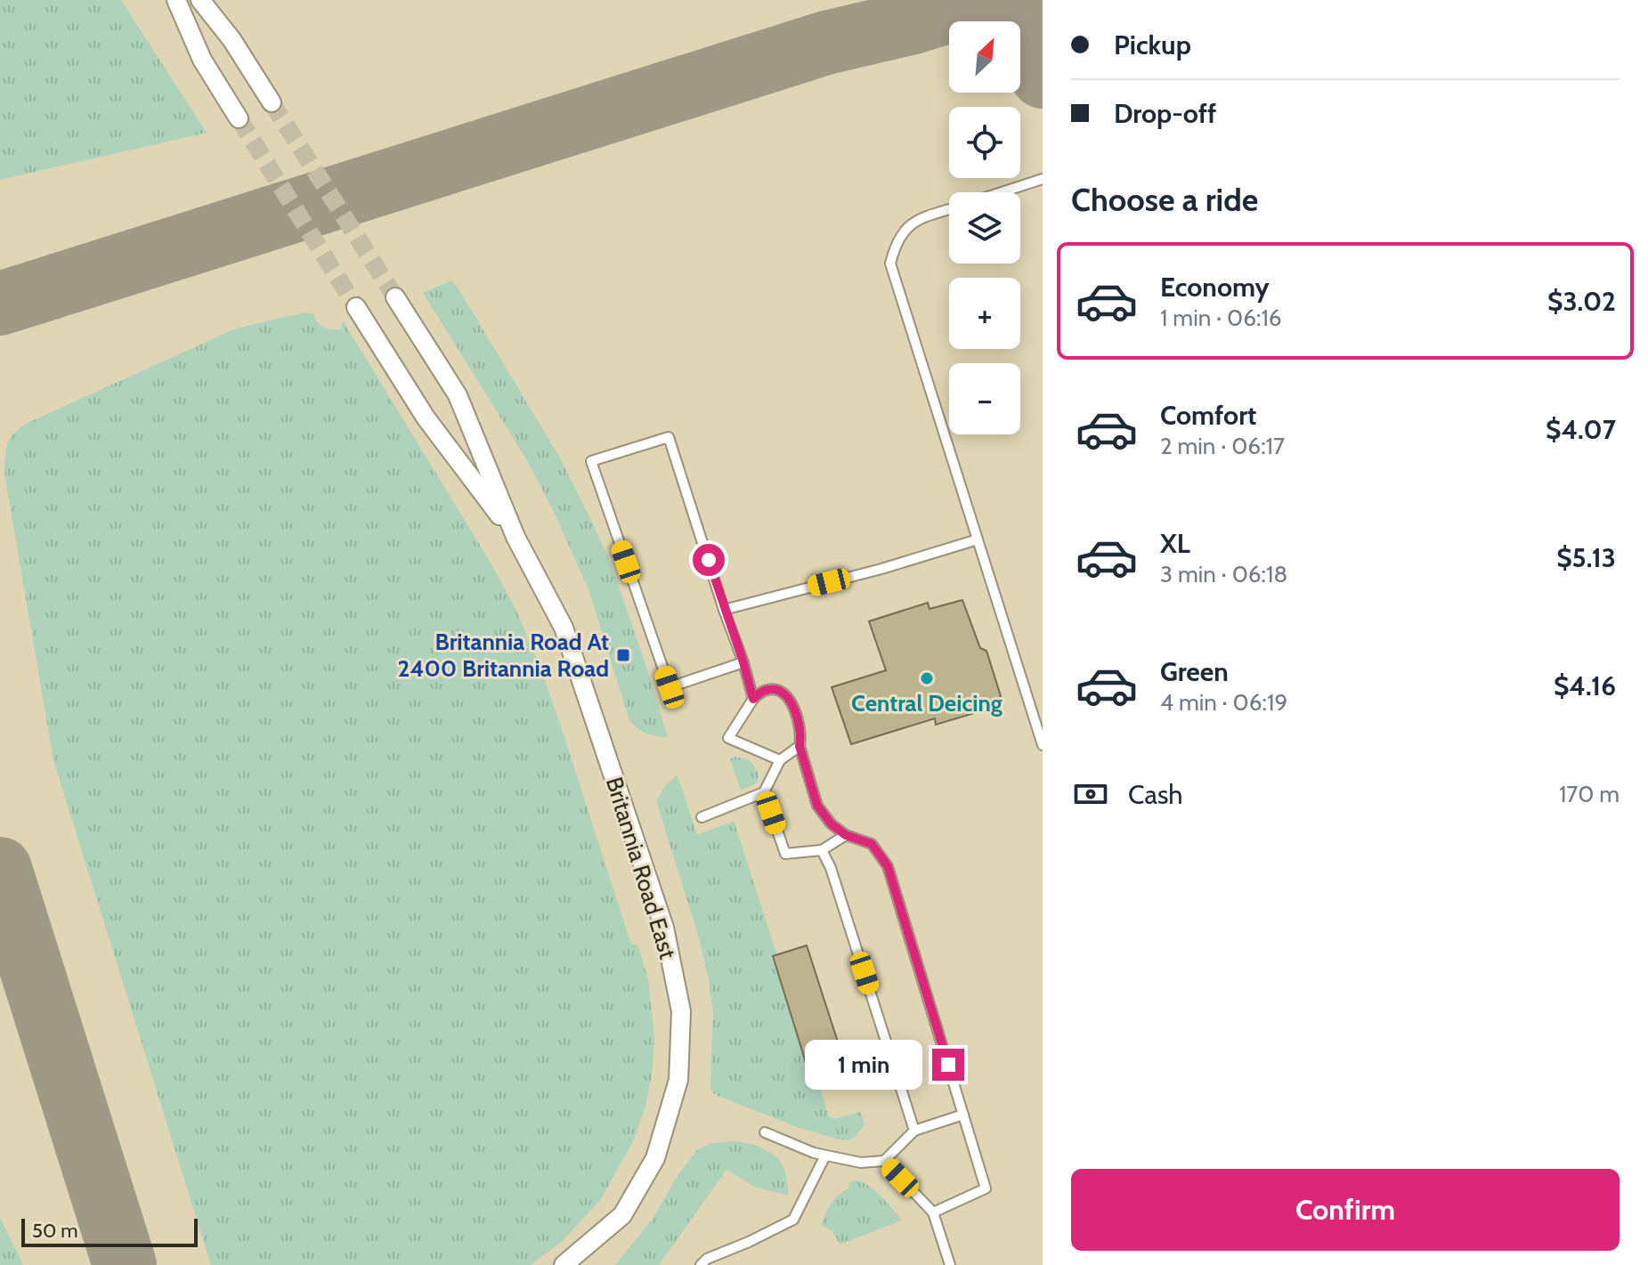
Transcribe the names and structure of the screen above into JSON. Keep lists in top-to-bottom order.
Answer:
{
  "streets": {
    "street": ["Britannia Road East"]
  },
  "places": {
    "transit": ["Britannia Road At 2400 Britannia Road"],
    "other": ["Central Deicing"]
  },
  "scale_bar": "50 m",
  "north": "top right",
  "page": {
    "banner": ["Pickup", "Drop-off"],
    "map_buttons": ["+", "−"],
    "heading": "Choose a ride",
    "list": [
      {
        "name": "Economy",
        "note": "1 min · 06:16",
        "value": "$3.02"
      },
      {
        "name": "Comfort",
        "note": "2 min · 06:17",
        "value": "$4.07"
      },
      {
        "name": "XL",
        "note": "3 min · 06:18",
        "value": "$5.13"
      },
      {
        "name": "Green",
        "note": "4 min · 06:19",
        "value": "$4.16"
      }
    ],
    "pay": ["Cash", "170 m"],
    "bubble": "1 min",
    "buttons": "Confirm",
    "scale": "50 m"
  }
}
